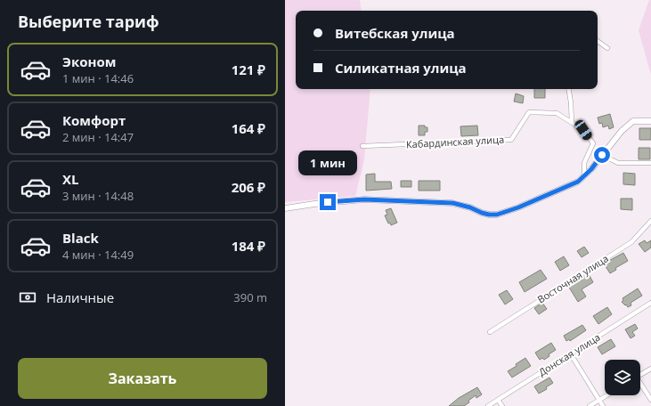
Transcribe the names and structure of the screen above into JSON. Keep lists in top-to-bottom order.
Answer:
{
  "streets": {
    "street": ["Кабардинская улица", "Восточная улица", "Донская улица"]
  },
  "page": {
    "heading": "Выберите тариф",
    "banner": ["Витебская улица", "Силикатная улица"],
    "list": [
      {
        "name": "Эконом",
        "note": "1 мин · 14:46",
        "value": "121 ₽"
      },
      {
        "name": "Комфорт",
        "note": "2 мин · 14:47",
        "value": "164 ₽"
      },
      {
        "name": "XL",
        "note": "3 мин · 14:48",
        "value": "206 ₽"
      },
      {
        "name": "Black",
        "note": "4 мин · 14:49",
        "value": "184 ₽"
      }
    ],
    "bubble": "1 мин",
    "pay": ["Наличные", "390 m"],
    "buttons": "Заказать"
  }
}
